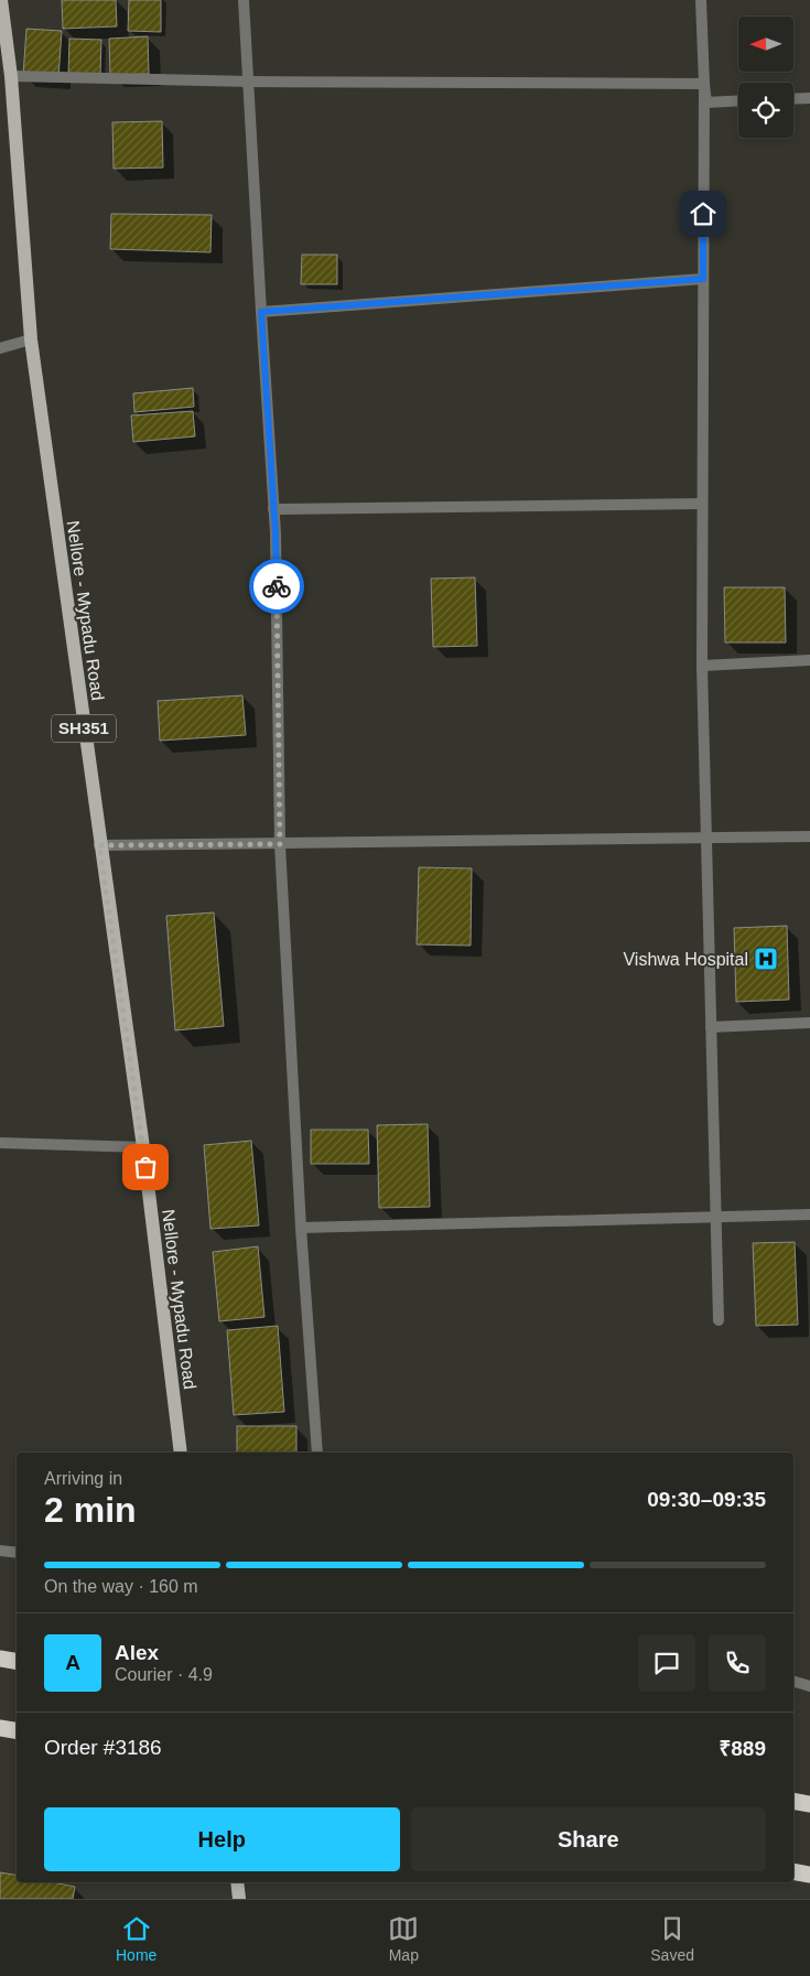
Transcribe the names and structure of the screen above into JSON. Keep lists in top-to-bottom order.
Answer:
{
  "streets": {
    "main road": ["Nellore - Mypadu Road", "SH351"]
  },
  "places": {
    "hospital": ["Vishwa Hospital"]
  },
  "north": "left",
  "page": {
    "heading": ["2 min", "Arriving in", "09:30–09:35"],
    "panel": [
      "Alex",
      "Courier · 4.9",
      "Order #3186",
      "₹889"
    ],
    "bar": "On the way · 160 m",
    "round": "A",
    "buttons": ["Help", "Share"],
    "tabs": ["Home", "Map", "Saved"]
  }
}
